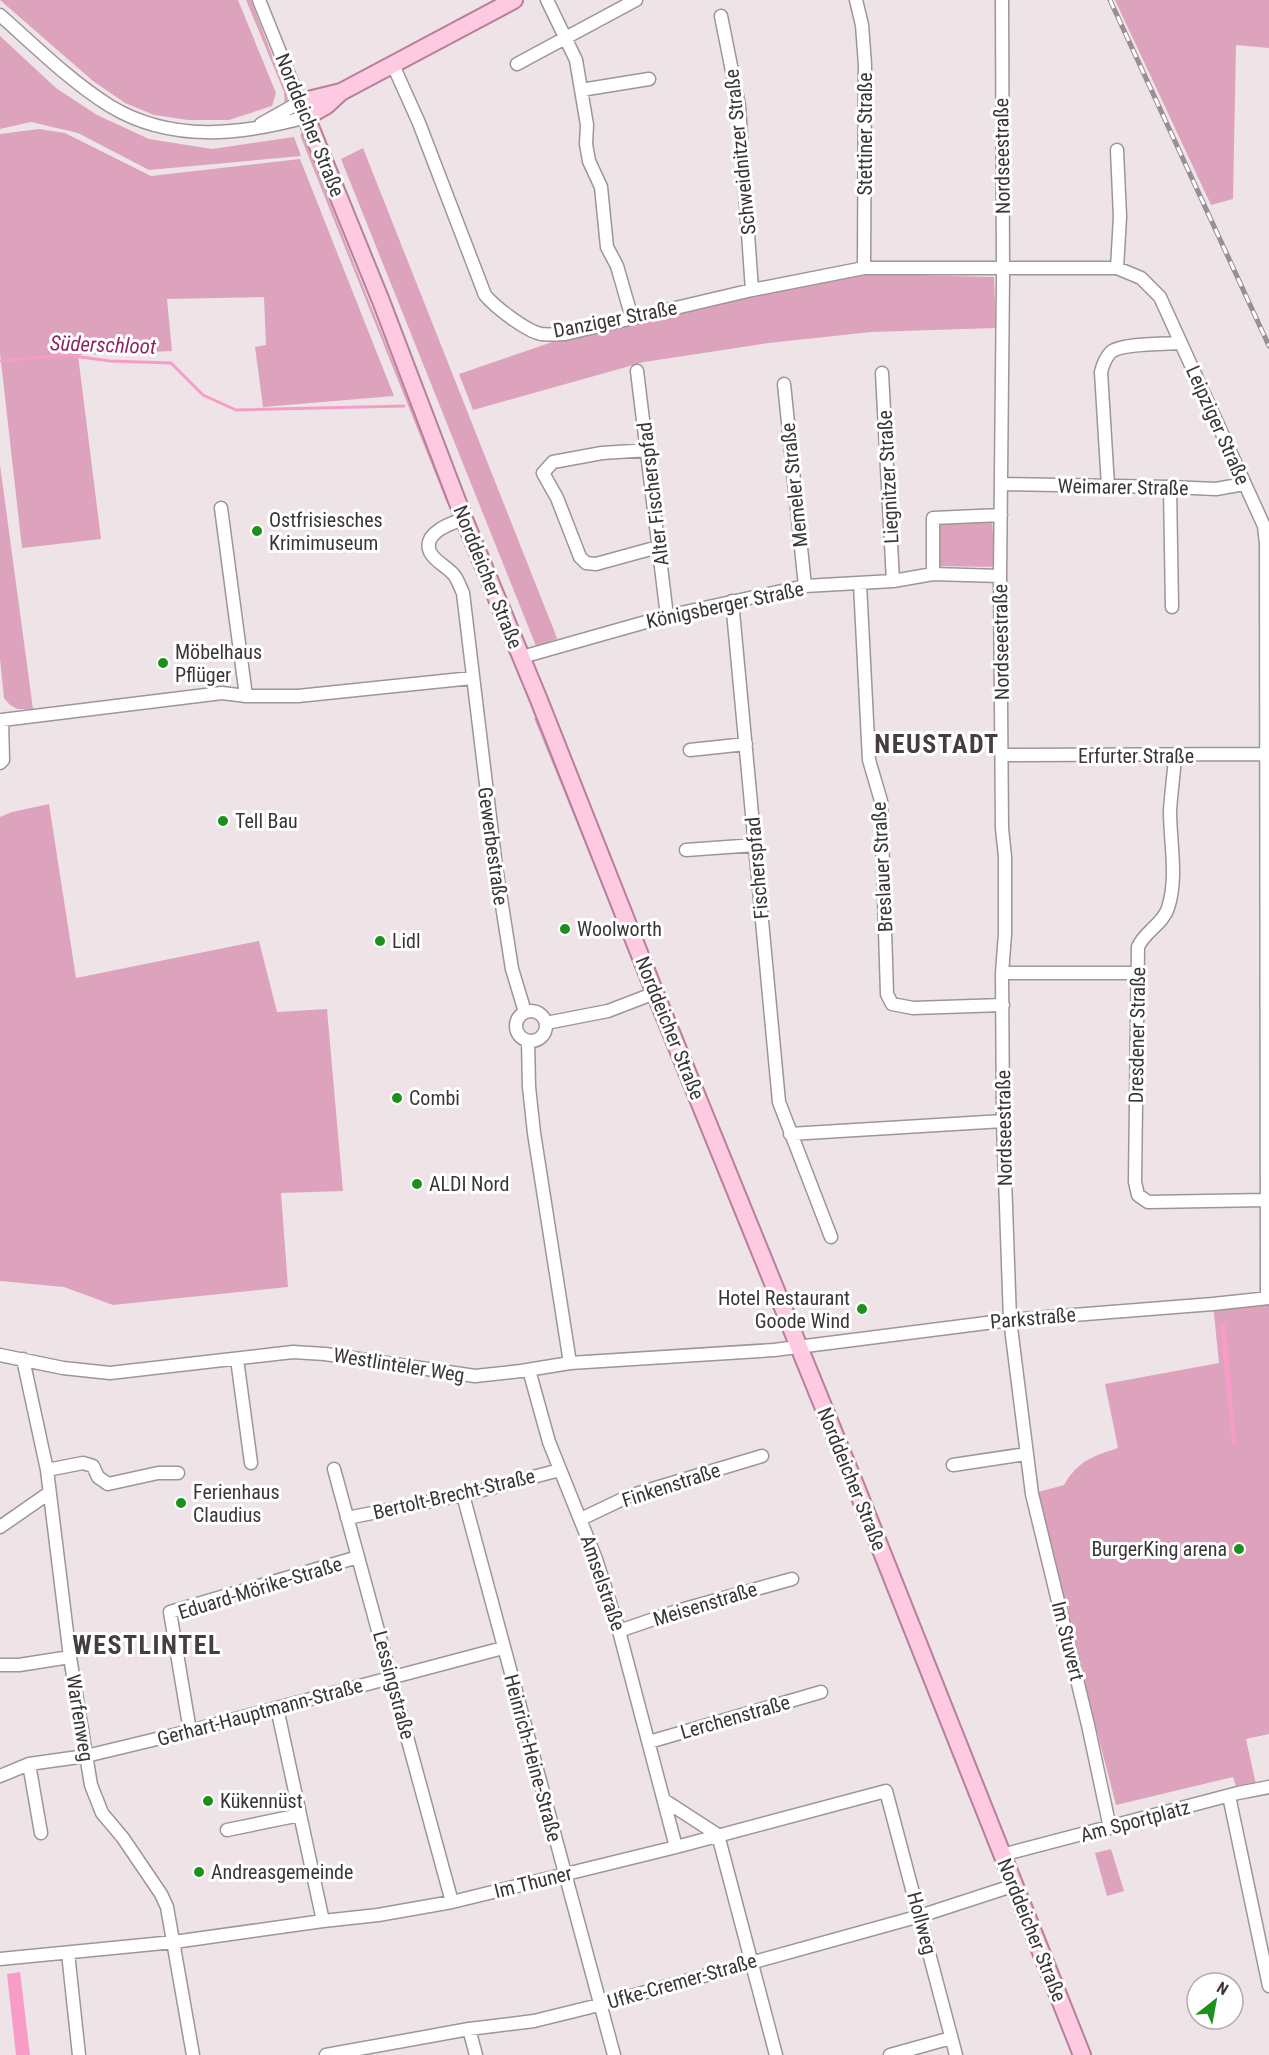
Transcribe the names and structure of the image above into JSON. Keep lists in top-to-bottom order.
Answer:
{
  "streets": {
    "main road": ["Norddeicher Straße"],
    "street": [
      "Stettiner Straße",
      "Schweidnitzer Straße",
      "Nordseestraße",
      "Danziger Straße",
      "Leipziger Straße",
      "Liegnitzer Straße",
      "Memeler Straße",
      "Weimarer Straße",
      "Alter Fischerspfad",
      "Königsberger Straße",
      "Erfurter Straße",
      "Gewerbestraße",
      "Breslauer Straße",
      "Fischerspfad",
      "Dresdener Straße",
      "Parkstraße",
      "Westlinteler Weg",
      "Finkenstraße",
      "Bertolt-Brecht-Straße",
      "Amselstraße",
      "Eduard-Mörike-Straße",
      "Meisenstraße",
      "Im Stuvert",
      "Lessingstraße",
      "Gerhart-Hauptmann-Straße",
      "Lerchenstraße",
      "Warfenweg",
      "Heinrich-Heine-Straße",
      "Am Sportplatz",
      "Im Thuner",
      "Hollweg",
      "Ufke-Cremer-Straße"
    ]
  },
  "crossings": [
    ["Norddeicher Straße", "Königsberger Straße"],
    ["Norddeicher Straße", "Gewerbestraße"],
    ["Norddeicher Straße", "Parkstraße"],
    ["Norddeicher Straße", "Westlinteler Weg"],
    ["Norddeicher Straße", "Am Sportplatz"],
    ["Norddeicher Straße", "Ufke-Cremer-Straße"],
    ["Stettiner Straße", "Danziger Straße"],
    ["Schweidnitzer Straße", "Danziger Straße"],
    ["Nordseestraße", "Danziger Straße"],
    ["Nordseestraße", "Leipziger Straße"],
    ["Nordseestraße", "Weimarer Straße"],
    ["Nordseestraße", "Königsberger Straße"],
    ["Nordseestraße", "Erfurter Straße"],
    ["Nordseestraße", "Breslauer Straße"],
    ["Nordseestraße", "Parkstraße"],
    ["Nordseestraße", "Im Stuvert"],
    ["Danziger Straße", "Leipziger Straße"],
    ["Leipziger Straße", "Weimarer Straße"],
    ["Leipziger Straße", "Erfurter Straße"],
    ["Leipziger Straße", "Dresdener Straße"],
    ["Leipziger Straße", "Parkstraße"],
    ["Liegnitzer Straße", "Königsberger Straße"],
    ["Memeler Straße", "Königsberger Straße"],
    ["Alter Fischerspfad", "Königsberger Straße"],
    ["Königsberger Straße", "Breslauer Straße"],
    ["Königsberger Straße", "Fischerspfad"],
    ["Erfurter Straße", "Dresdener Straße"],
    ["Gewerbestraße", "Westlinteler Weg"],
    ["Parkstraße", "Westlinteler Weg"],
    ["Parkstraße", "Im Stuvert"],
    ["Westlinteler Weg", "Amselstraße"],
    ["Westlinteler Weg", "Warfenweg"],
    ["Finkenstraße", "Amselstraße"],
    ["Bertolt-Brecht-Straße", "Amselstraße"],
    ["Bertolt-Brecht-Straße", "Lessingstraße"],
    ["Bertolt-Brecht-Straße", "Heinrich-Heine-Straße"],
    ["Amselstraße", "Meisenstraße"],
    ["Amselstraße", "Lerchenstraße"],
    ["Amselstraße", "Im Thuner"],
    ["Eduard-Mörike-Straße", "Lessingstraße"],
    ["Eduard-Mörike-Straße", "Gerhart-Hauptmann-Straße"],
    ["Im Stuvert", "Am Sportplatz"],
    ["Lessingstraße", "Gerhart-Hauptmann-Straße"],
    ["Lessingstraße", "Im Thuner"],
    ["Gerhart-Hauptmann-Straße", "Warfenweg"],
    ["Gerhart-Hauptmann-Straße", "Heinrich-Heine-Straße"],
    ["Warfenweg", "Im Thuner"],
    ["Heinrich-Heine-Straße", "Im Thuner"],
    ["Heinrich-Heine-Straße", "Ufke-Cremer-Straße"],
    ["Im Thuner", "Hollweg"],
    ["Hollweg", "Ufke-Cremer-Straße"]
  ],
  "districts": ["NEUSTADT", "WESTLINTEL"],
  "water": ["Süderschloot"],
  "places": [
    "Ostfrisiesches Krimimuseum",
    "Möbelhaus Pflüger",
    "Tell Bau",
    "Woolworth",
    "Lidl",
    "Combi",
    "ALDI Nord",
    "Hotel Restaurant Goode Wind",
    "Ferienhaus Claudius",
    "BurgerKing arena",
    "Kükennüst",
    "Andreasgemeinde"
  ],
  "north": "top right"
}
